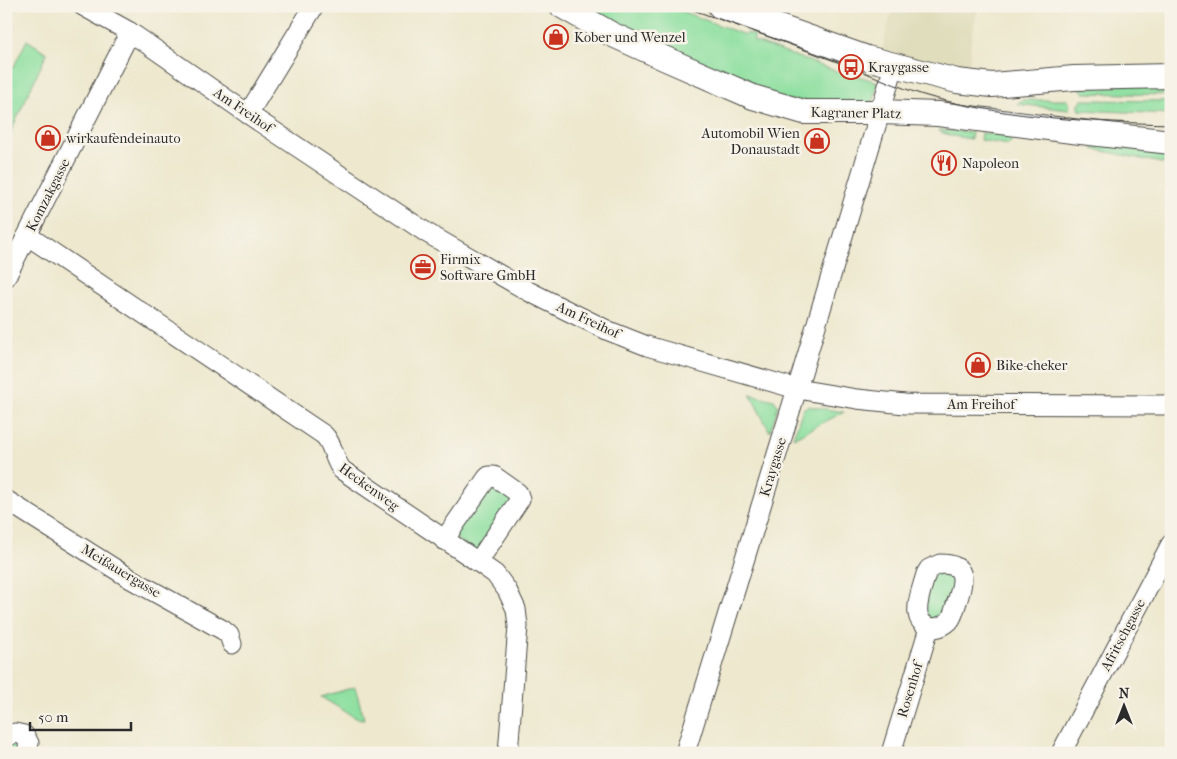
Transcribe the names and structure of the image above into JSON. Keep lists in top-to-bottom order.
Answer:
{
  "streets": {
    "main road": ["Kagraner Platz"],
    "street": [
      "Am Freihof",
      "Komzakgasse",
      "Kraygasse",
      "Heckenweg",
      "Meißauergasse",
      "Afritschgasse",
      "Rosenhof"
    ]
  },
  "crossings": [
    ["Am Freihof", "Komzakgasse"],
    ["Am Freihof", "Kraygasse"],
    ["Kagraner Platz", "Kraygasse"],
    ["Komzakgasse", "Heckenweg"]
  ],
  "places": {
    "shop": [
      "Kober und Wenzel",
      "wirkaufendeinauto",
      "Automobil Wien Donaustadt",
      "Bike-cheker"
    ],
    "bus stop": ["Kraygasse"],
    "restaurant": ["Napoleon"],
    "office": ["Firmix Software GmbH"]
  },
  "scale_bar": "50 m",
  "north": "top"
}
